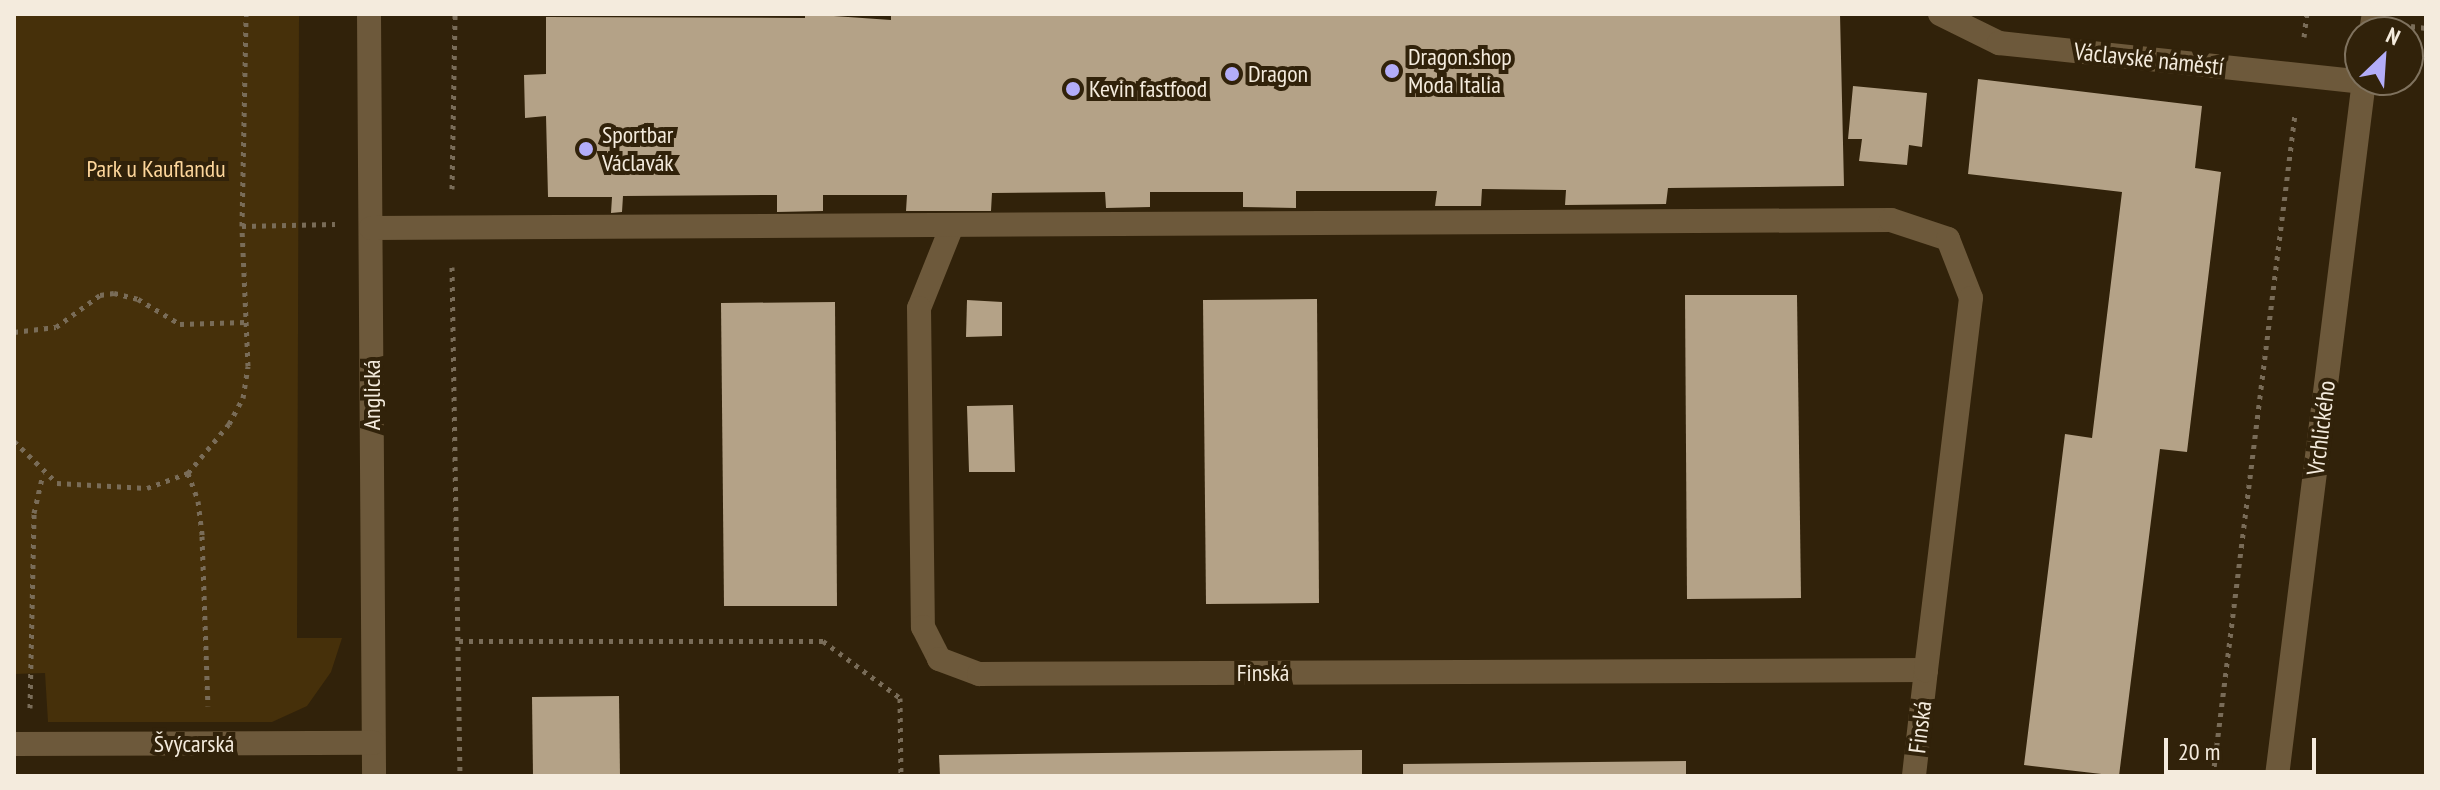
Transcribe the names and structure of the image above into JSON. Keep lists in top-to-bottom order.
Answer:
{
  "streets": {
    "street": [
      "Václavské náměstí",
      "Anglická",
      "Vrchlického",
      "Finská",
      "Švýcarská"
    ]
  },
  "crossings": [
    ["Anglická", "Švýcarská"]
  ],
  "parks": ["Park u Kauflandu"],
  "places": [
    "Dragon.shop Moda Italia",
    "Dragon",
    "Kevin fastfood",
    "Sportbar Václavák"
  ],
  "scale_bar": "20 m",
  "north": "top right"
}
